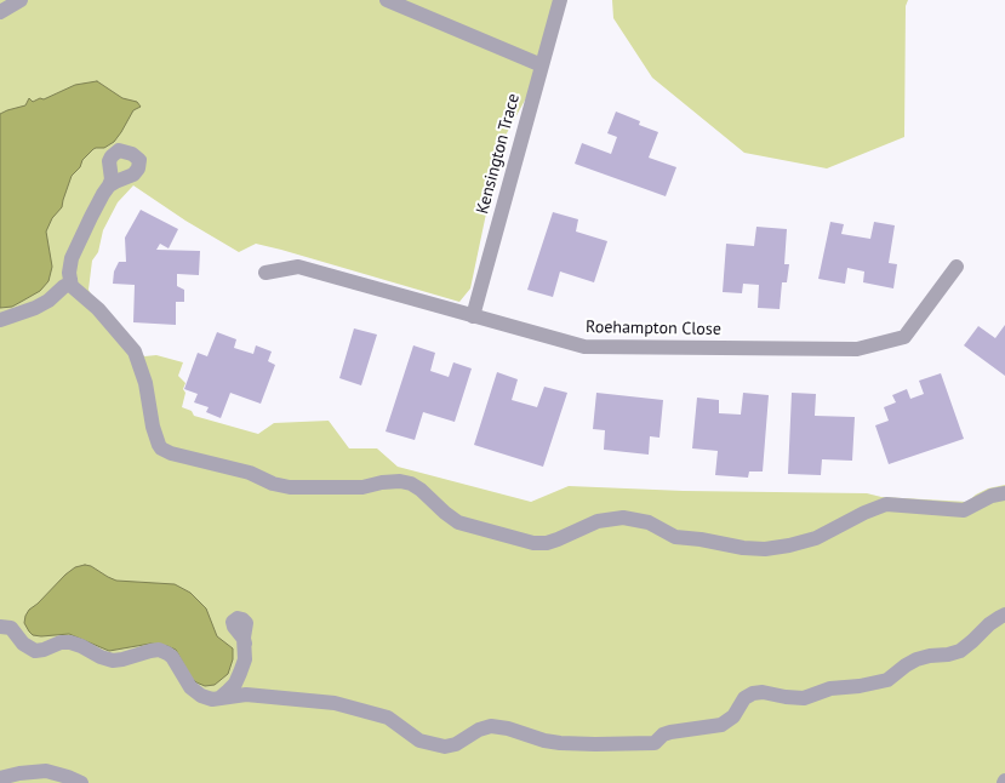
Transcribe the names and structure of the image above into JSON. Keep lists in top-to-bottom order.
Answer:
{
  "streets": {
    "street": ["Kensington Trace", "Roehampton Close"]
  },
  "crossings": [
    ["Kensington Trace", "Roehampton Close"]
  ]
}
